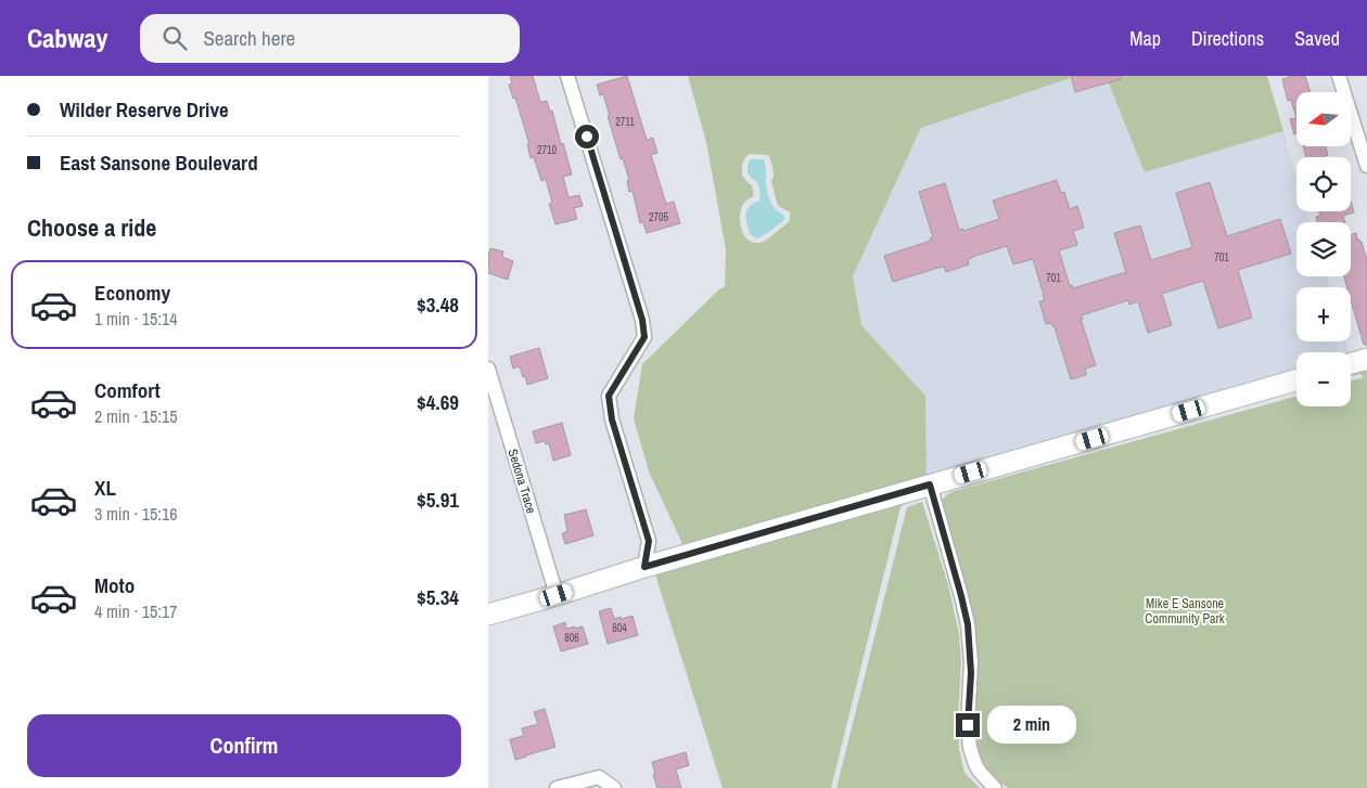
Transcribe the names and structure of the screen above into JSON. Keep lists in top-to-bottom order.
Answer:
{
  "streets": {
    "street": ["Sedona Trace"]
  },
  "parks": ["Mike E Sansone Community Park"],
  "house_numbers": [
    "2711",
    "2710",
    "2705",
    "701",
    "701",
    "804",
    "806"
  ],
  "north": "left",
  "page": {
    "header": "Cabway",
    "search": "Search here",
    "nav": ["Map", "Directions", "Saved"],
    "banner": ["Wilder Reserve Drive", "East Sansone Boulevard"],
    "map_buttons": ["+", "−"],
    "heading": "Choose a ride",
    "list": [
      {
        "name": "Economy",
        "note": "1 min · 15:14",
        "value": "$3.48"
      },
      {
        "name": "Comfort",
        "note": "2 min · 15:15",
        "value": "$4.69"
      },
      {
        "name": "XL",
        "note": "3 min · 15:16",
        "value": "$5.91"
      },
      {
        "name": "Moto",
        "note": "4 min · 15:17",
        "value": "$5.34"
      }
    ],
    "buttons": "Confirm",
    "bubble": "2 min"
  }
}
